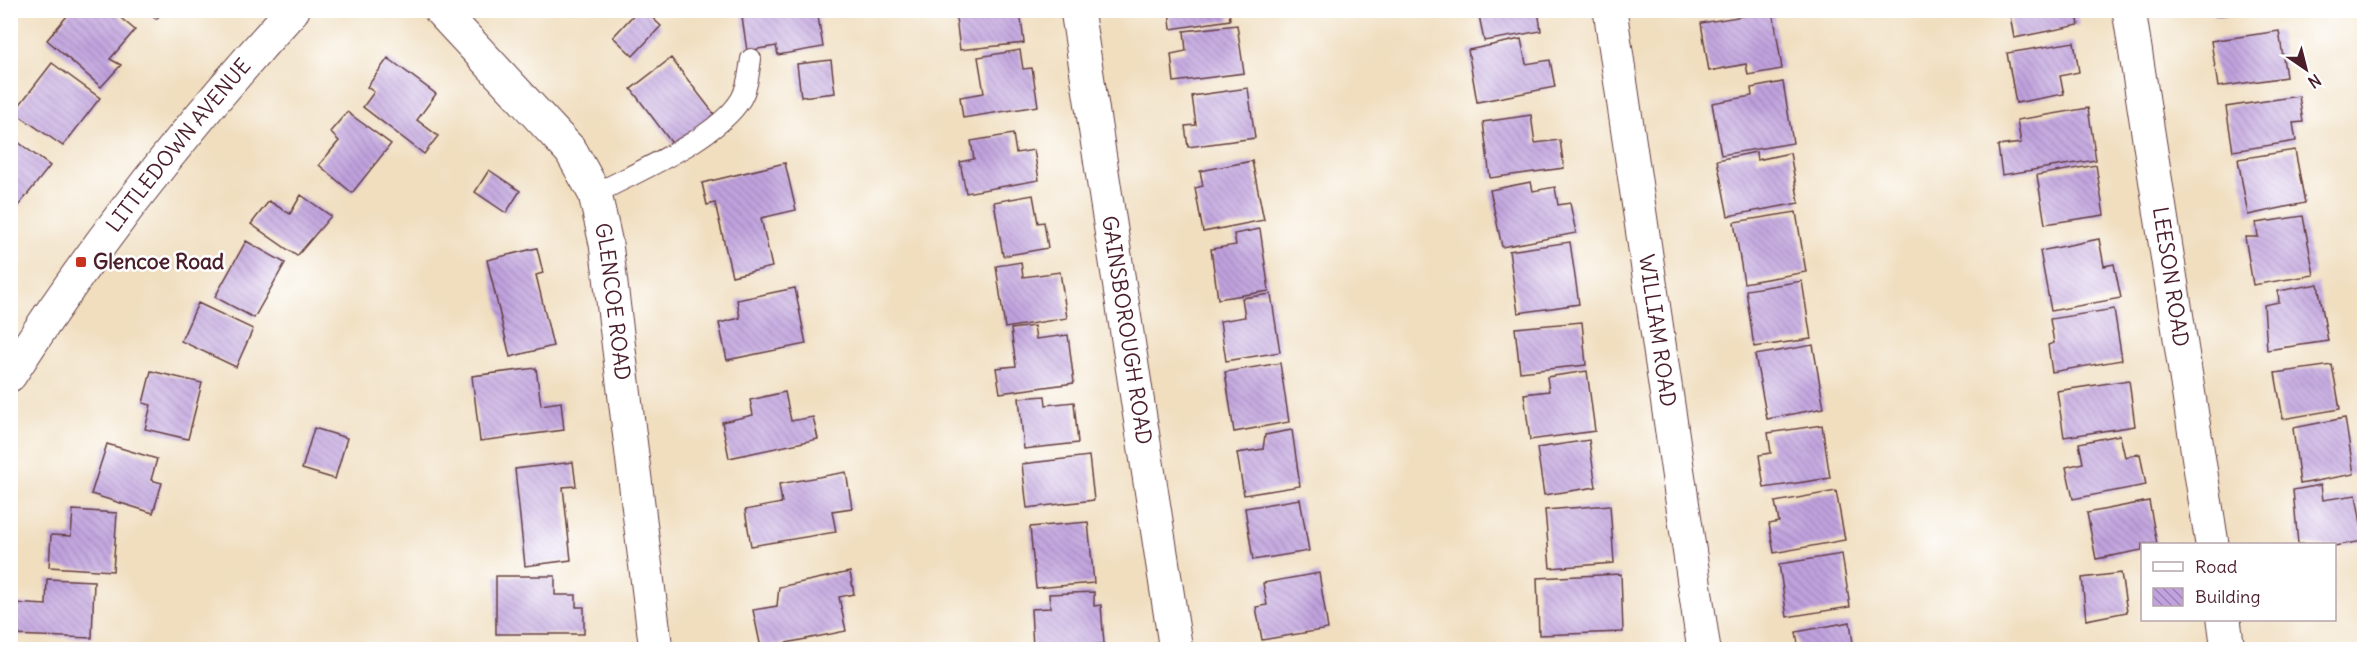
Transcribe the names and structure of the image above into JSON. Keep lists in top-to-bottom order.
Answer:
{
  "streets": {
    "street": [
      "LITTLEDOWN AVENUE",
      "LEESON ROAD",
      "GLENCOE ROAD",
      "GAINSBOROUGH ROAD",
      "WILLIAM ROAD"
    ]
  },
  "places": {
    "transit": ["Glencoe Road"]
  },
  "legend": ["Road", "Building"],
  "north": "bottom right"
}
